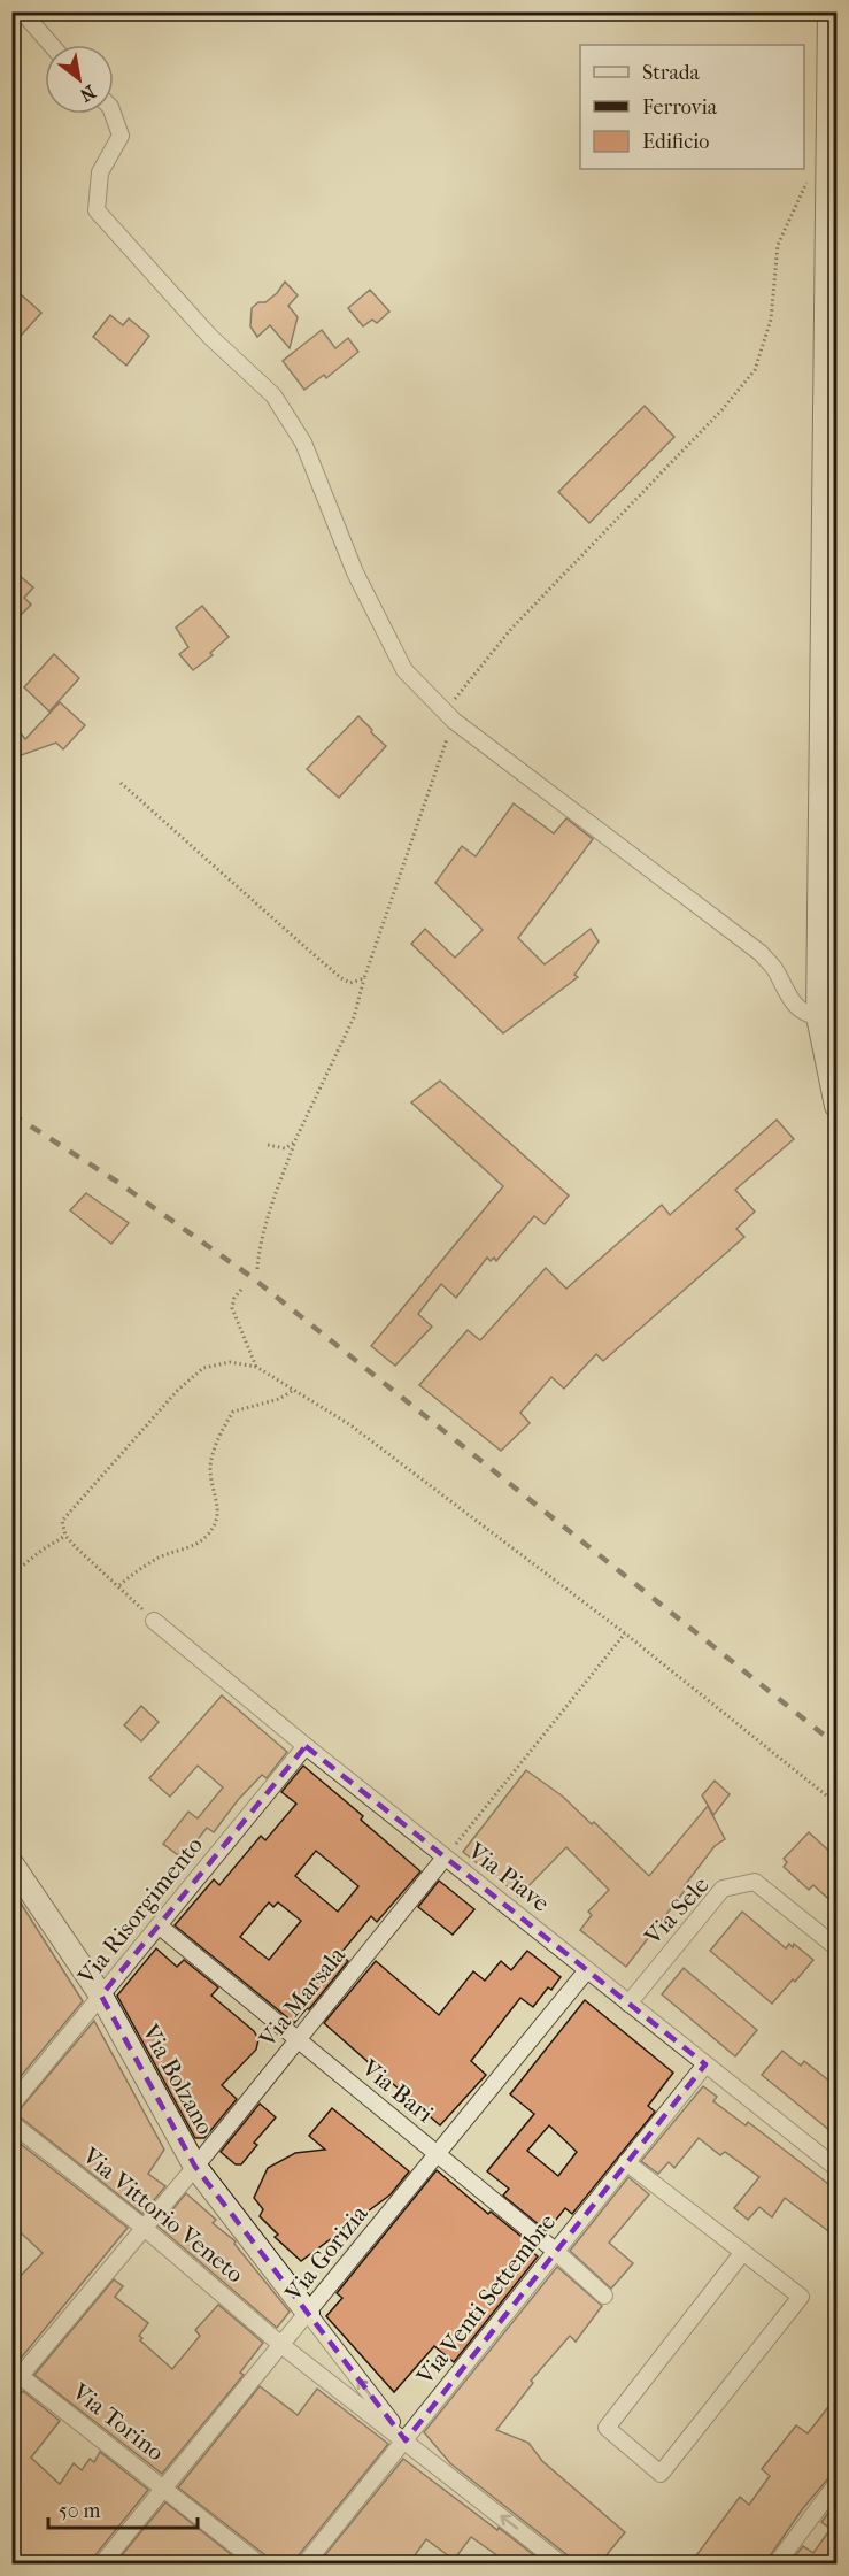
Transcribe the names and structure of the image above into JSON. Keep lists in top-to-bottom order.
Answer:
{
  "streets": {
    "main road": ["Via Bolzano"],
    "street": [
      "Via Piave",
      "Via Risorgimento",
      "Via Sele",
      "Via Marsala",
      "Via Bari",
      "Via Vittorio Veneto",
      "Via Gorizia",
      "Via Venti Settembre",
      "Via Torino"
    ]
  },
  "crossings": [
    ["Via Piave", "Via Risorgimento"],
    ["Via Piave", "Via Sele"],
    ["Via Piave", "Via Marsala"],
    ["Via Piave", "Via Gorizia"],
    ["Via Piave", "Via Venti Settembre"],
    ["Via Risorgimento", "Via Bolzano"],
    ["Via Risorgimento", "Via Bari"],
    ["Via Marsala", "Via Bolzano"],
    ["Via Marsala", "Via Bari"],
    ["Via Marsala", "Via Vittorio Veneto"],
    ["Via Marsala", "Via Torino"],
    ["Via Bolzano", "Via Gorizia"],
    ["Via Bari", "Via Gorizia"],
    ["Via Bari", "Via Venti Settembre"],
    ["Via Vittorio Veneto", "Via Gorizia"],
    ["Via Vittorio Veneto", "Via Venti Settembre"],
    ["Via Gorizia", "Via Torino"]
  ],
  "legend": ["Strada", "Ferrovia", "Edificio"],
  "scale_bar": "50 m",
  "north": "bottom right"
}
